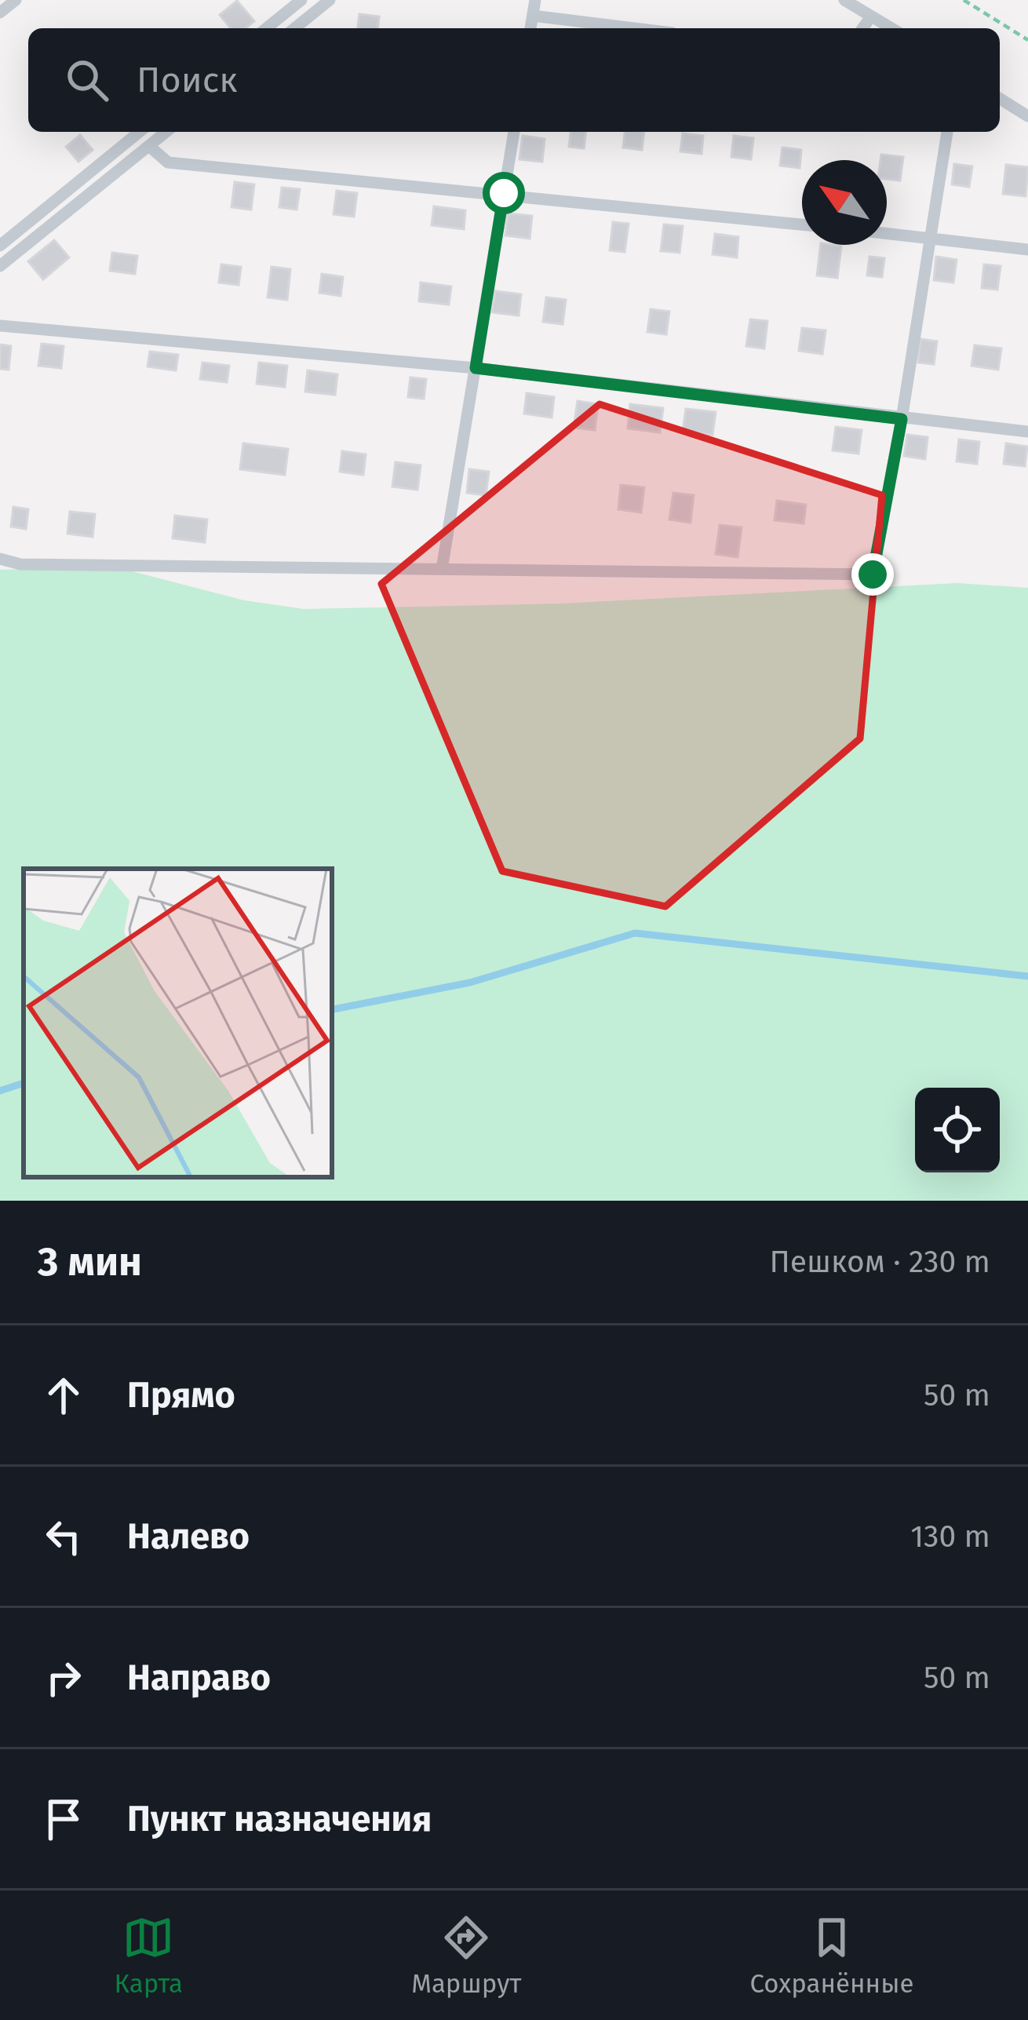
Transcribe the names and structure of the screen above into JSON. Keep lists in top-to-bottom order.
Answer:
{
  "north": "top left",
  "page": {
    "search": "Поиск",
    "heading": ["3 мин", "Пешком · 230 m"],
    "list": [
      ["Прямо", "50 m"],
      ["Налево", "130 m"],
      ["Направо", "50 m"],
      "Пункт назначения"
    ],
    "nav": ["Карта", "Маршрут", "Сохранённые"]
  }
}
